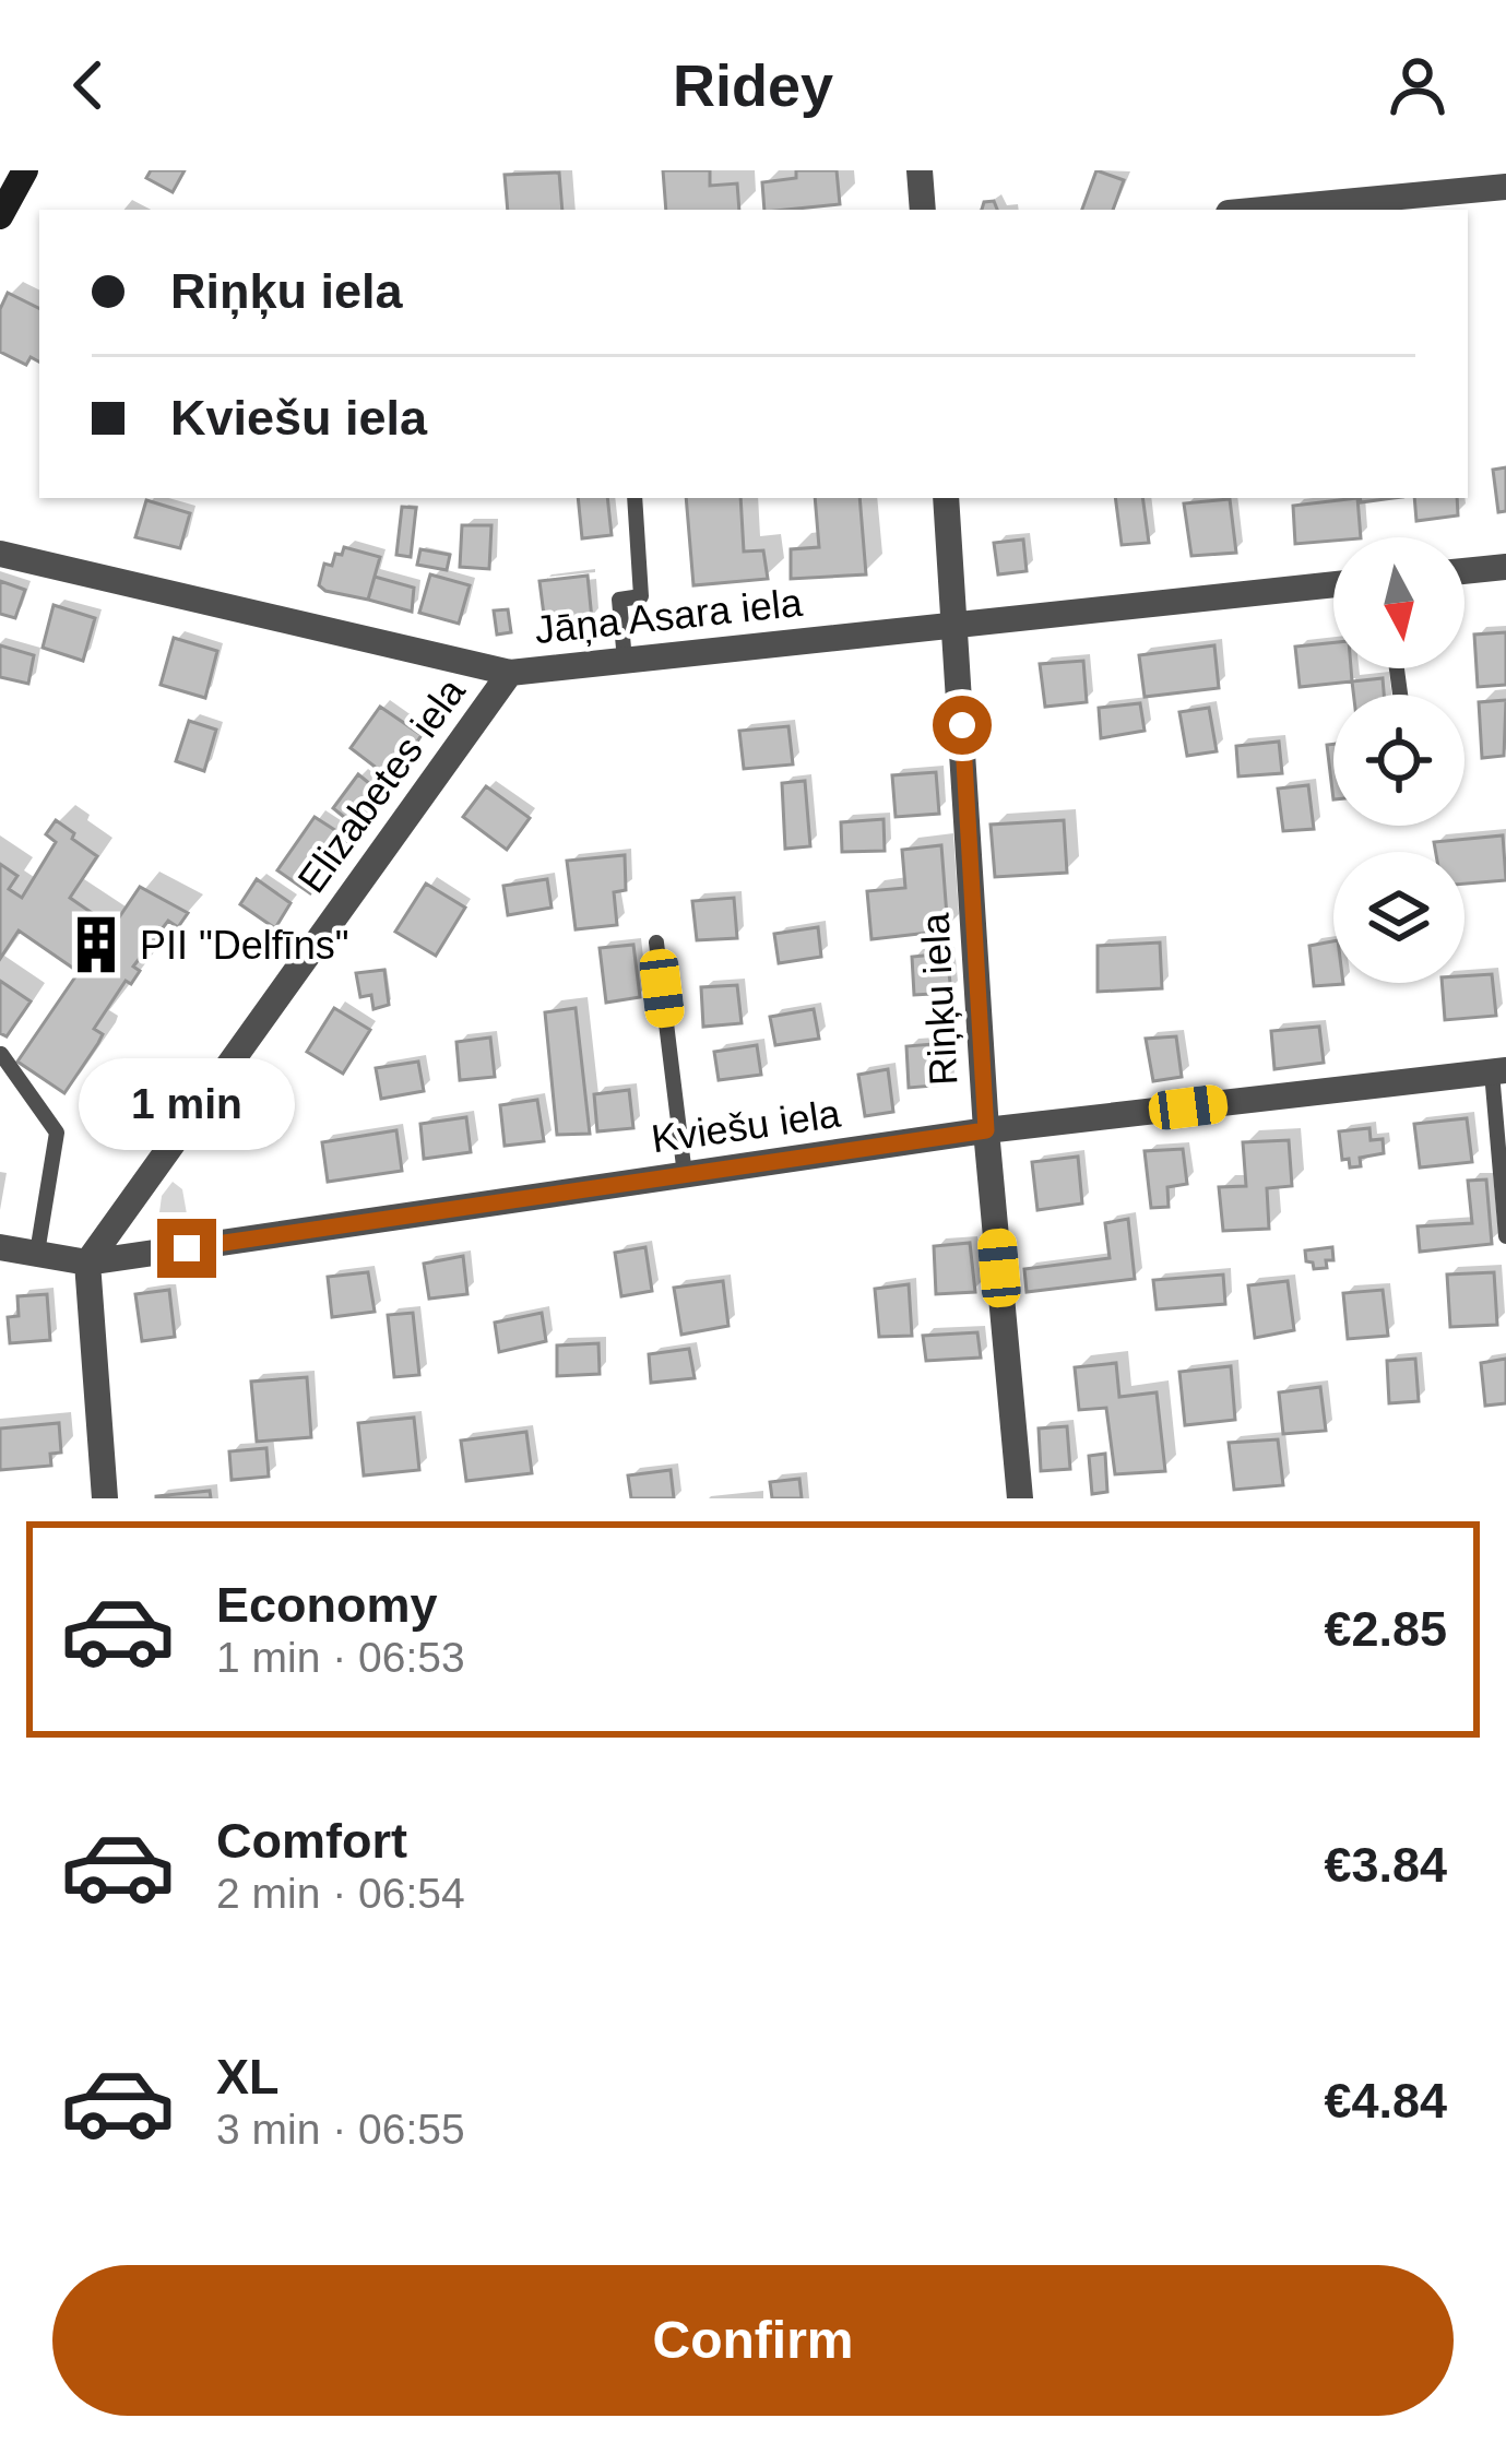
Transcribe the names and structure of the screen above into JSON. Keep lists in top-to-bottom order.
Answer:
{
  "streets": {
    "street": [
      "Jāņa Asara iela",
      "Elizabetes iela",
      "Riņķu iela",
      "Kviešu iela"
    ]
  },
  "crossings": [
    ["Jāņa Asara iela", "Elizabetes iela"],
    ["Jāņa Asara iela", "Riņķu iela"],
    ["Elizabetes iela", "Kviešu iela"],
    ["Riņķu iela", "Kviešu iela"]
  ],
  "places": {
    "building": ["PII \"Delfīns\""]
  },
  "north": "bottom",
  "page": {
    "header": "Ridey",
    "banner": ["Riņķu iela", "Kviešu iela"],
    "bubble": "1 min",
    "list": [
      {
        "name": "Economy",
        "note": "1 min · 06:53",
        "value": "€2.85"
      },
      {
        "name": "Comfort",
        "note": "2 min · 06:54",
        "value": "€3.84"
      },
      {
        "name": "XL",
        "note": "3 min · 06:55",
        "value": "€4.84"
      }
    ],
    "buttons": "Confirm"
  }
}
